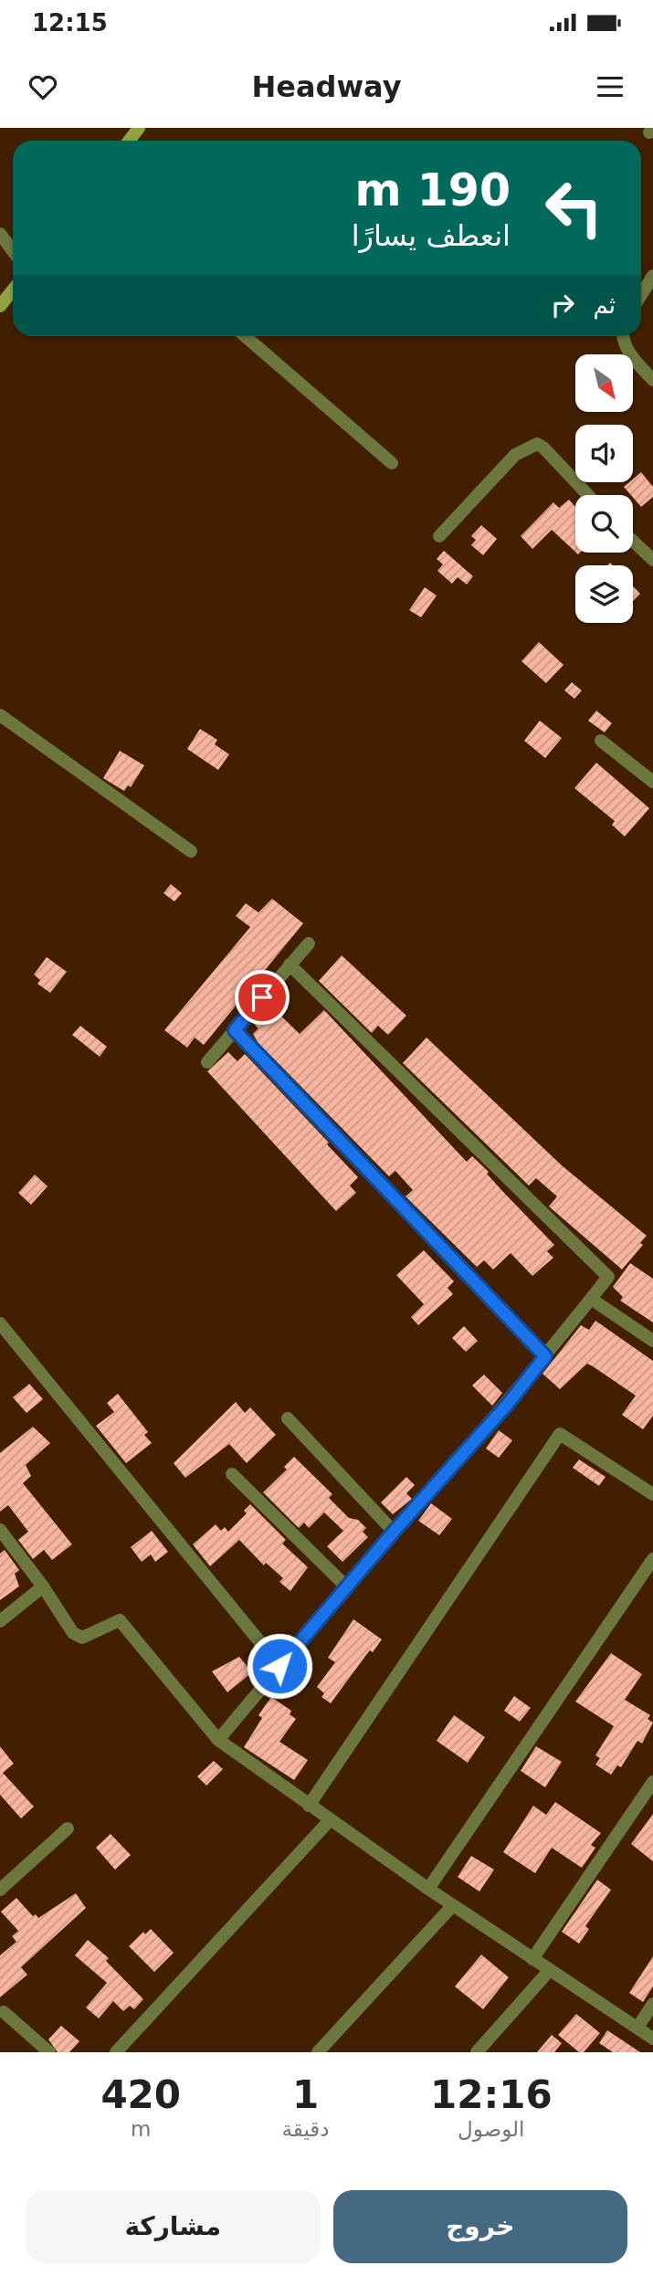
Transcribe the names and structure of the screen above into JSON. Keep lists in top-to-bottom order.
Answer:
{
  "north": "bottom right",
  "page": {
    "status": "12:15",
    "header": "Headway",
    "turn": ["190 m", "انعطف يسارًا"],
    "then": "ثم",
    "eta": [
      "12:16",
      "الوصول",
      "1",
      "دقيقة",
      "420",
      "m"
    ],
    "buttons": ["خروج", "مشاركة"]
  }
}
